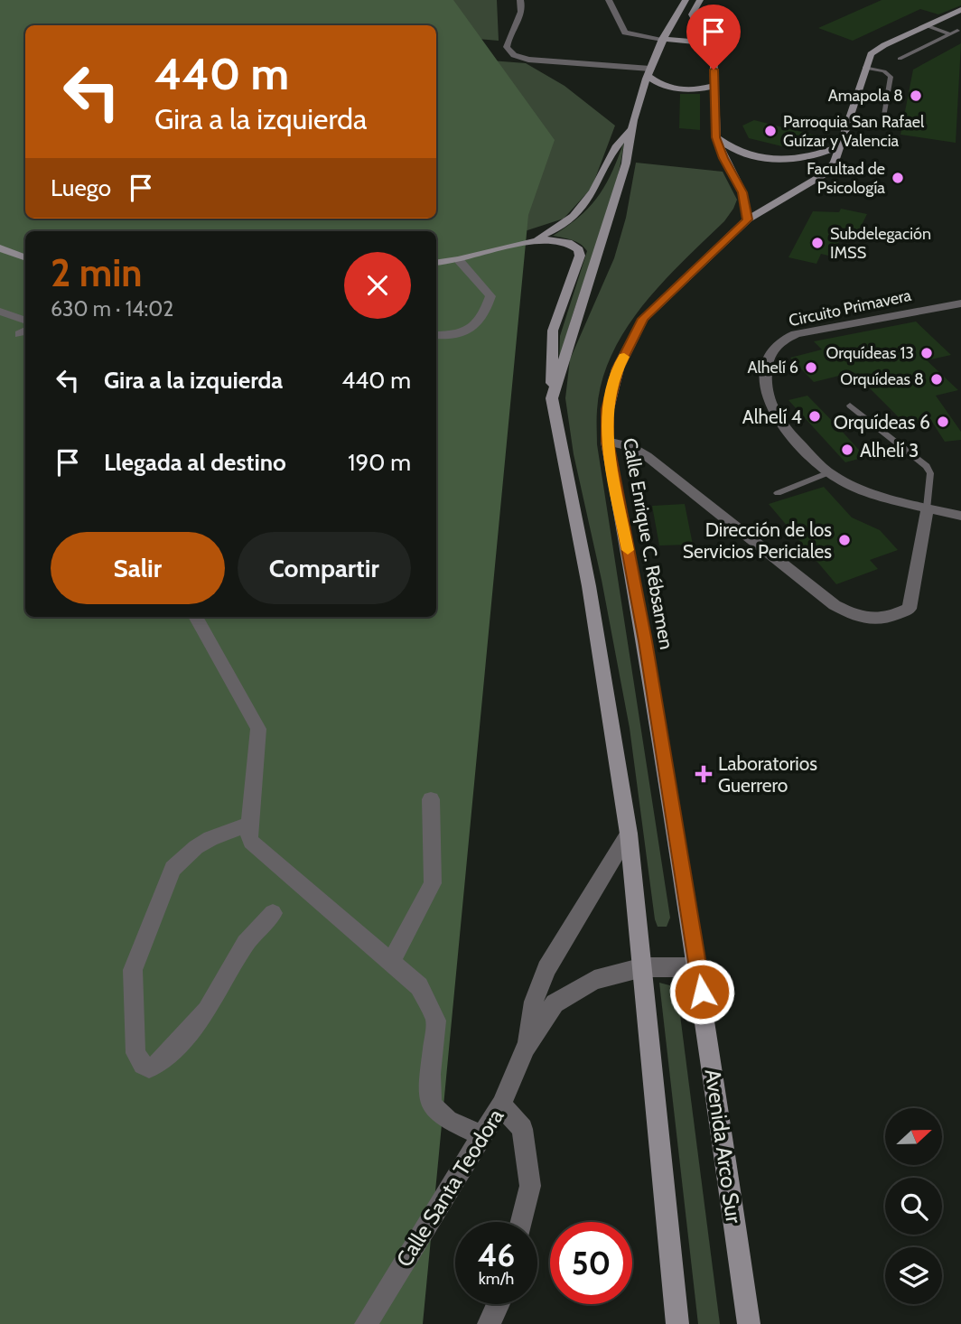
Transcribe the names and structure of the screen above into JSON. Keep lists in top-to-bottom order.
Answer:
{
  "streets": {
    "main road": ["Calle Enrique C. Rébsamen", "Avenida Arco Sur"],
    "street": ["Circuito Primavera", "Calle Santa Teodora"]
  },
  "crossings": [
    ["Calle Enrique C. Rébsamen", "Avenida Arco Sur"],
    ["Calle Enrique C. Rébsamen", "Calle Santa Teodora"],
    ["Avenida Arco Sur", "Calle Santa Teodora"]
  ],
  "places": {
    "other": [
      "Amapola 8",
      "Parroquia San Rafael Guízar y Valencia",
      "Facultad de Psicología",
      "Subdelegación IMSS",
      "Orquídeas 13",
      "Alhelí 6",
      "Orquídeas 8",
      "Alhelí 4",
      "Orquídeas 6",
      "Alhelí 3",
      "Dirección de los Servicios Periciales"
    ],
    "health": ["Laboratorios Guerrero"]
  },
  "north": "right",
  "page": {
    "turn": ["440 m", "Gira a la izquierda"],
    "then": "Luego",
    "heading": ["2 min", "630 m · 14:02"],
    "list": [
      {
        "name": "Gira a la izquierda",
        "value": "440 m"
      },
      {
        "name": "Llegada al destino",
        "value": "190 m"
      }
    ],
    "buttons": ["Salir", "Compartir"],
    "speed": "46 km/h",
    "limit": "50"
  }
}
